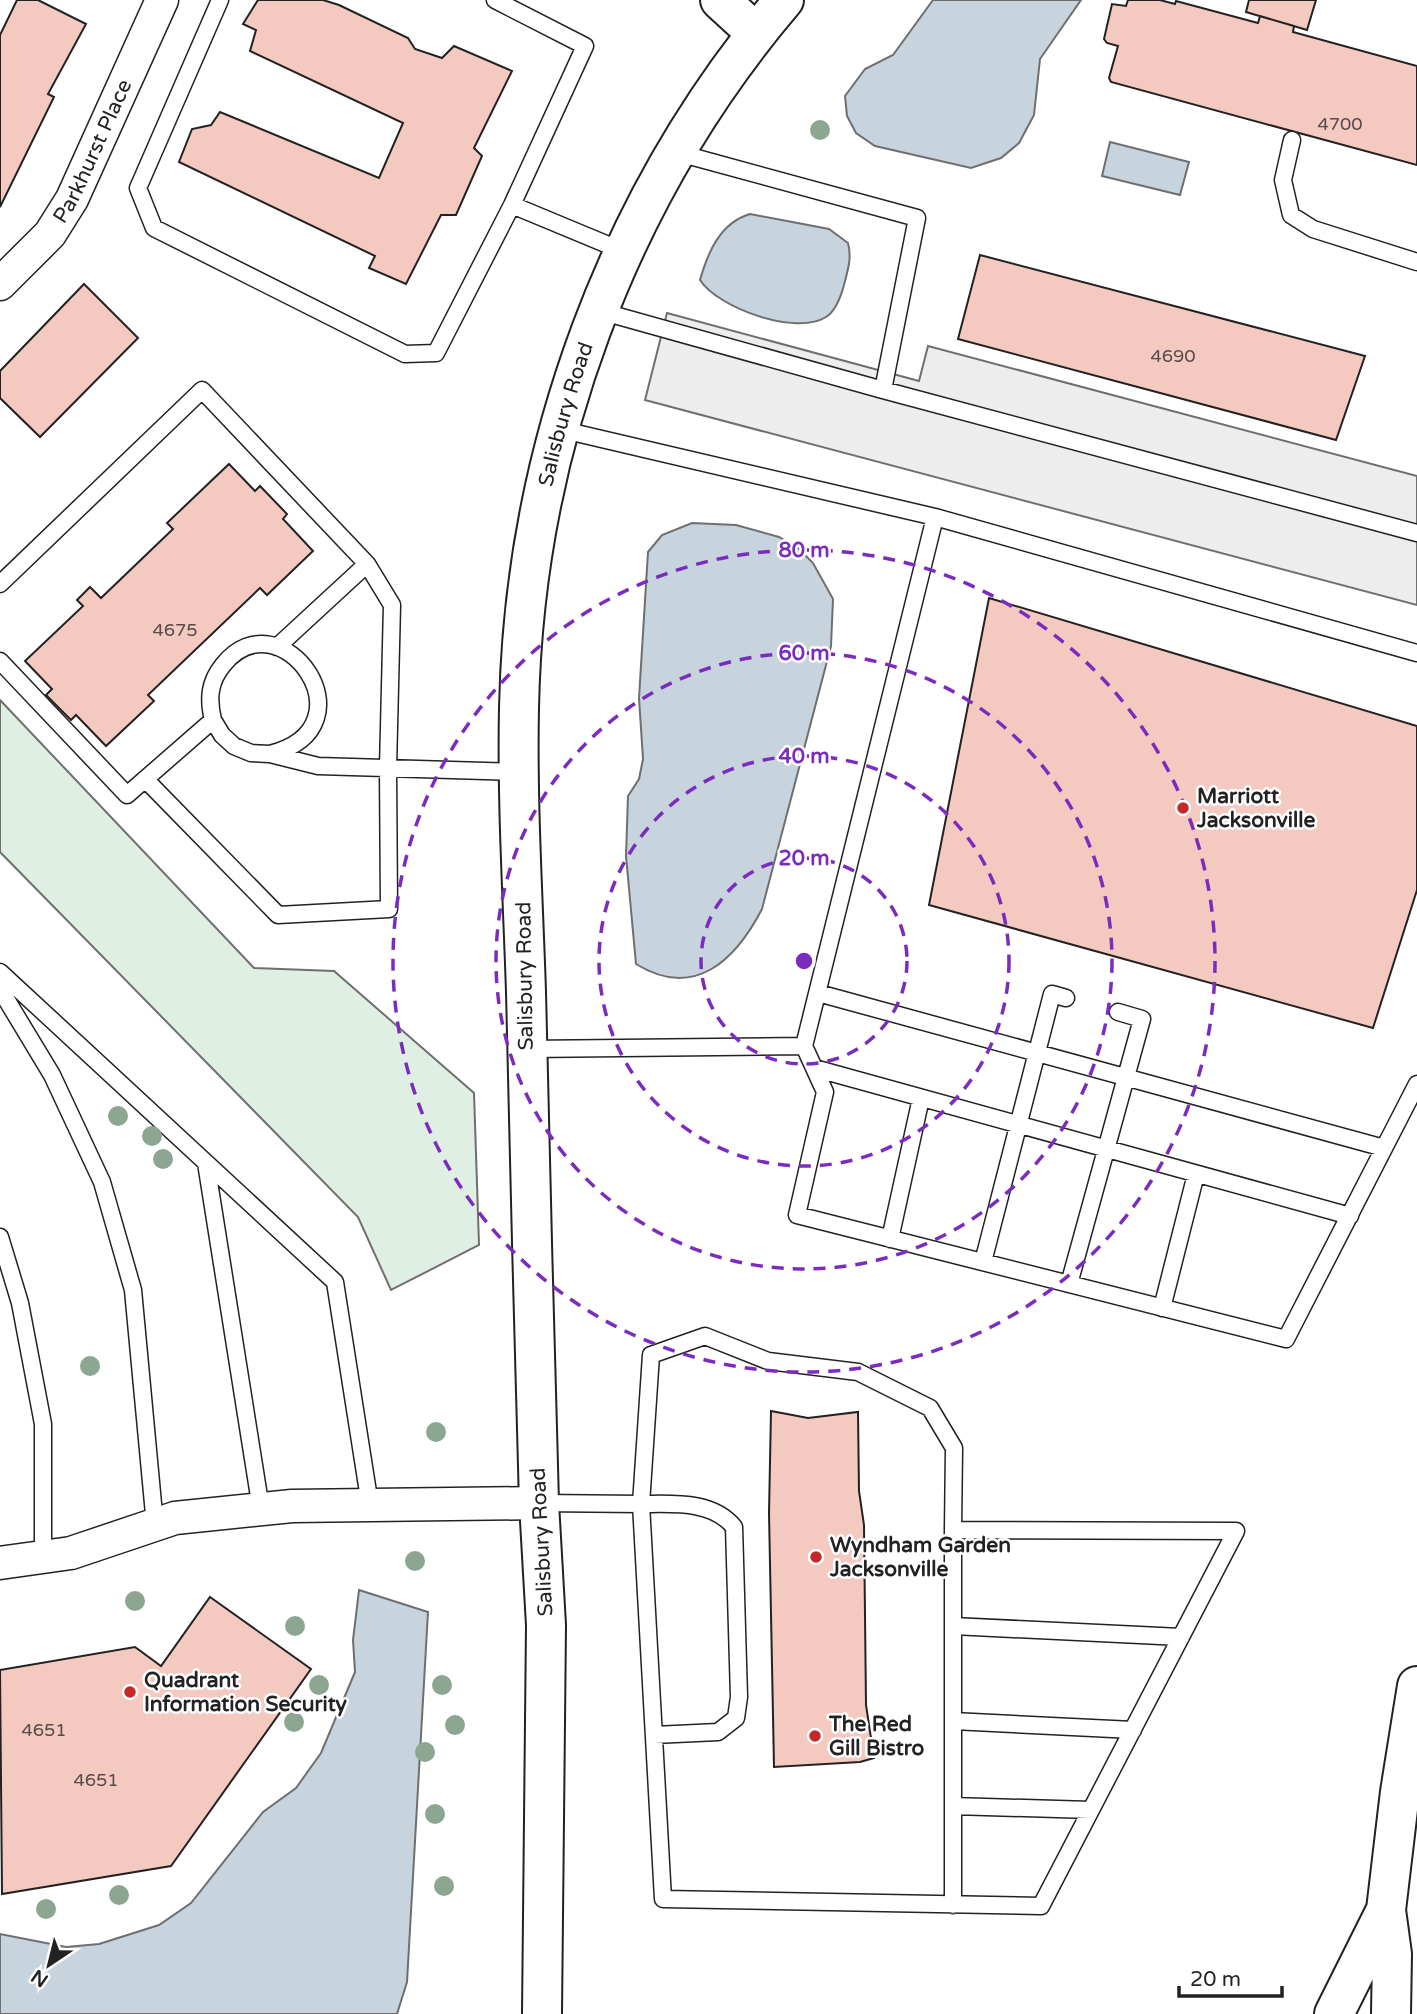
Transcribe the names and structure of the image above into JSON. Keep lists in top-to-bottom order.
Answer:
{
  "streets": {
    "main road": ["Salisbury Road"],
    "street": ["Parkhurst Place"]
  },
  "places": [
    "Marriott Jacksonville",
    "Wyndham Garden Jacksonville",
    "Quadrant Information Security",
    "The Red Gill Bistro"
  ],
  "house_numbers": [
    "4700",
    "4690",
    "4675",
    "4651",
    "4651"
  ],
  "scale_bar": "20 m",
  "north": "bottom left",
  "rings": [
    "80 m",
    "60 m",
    "40 m",
    "20 m"
  ]
}
